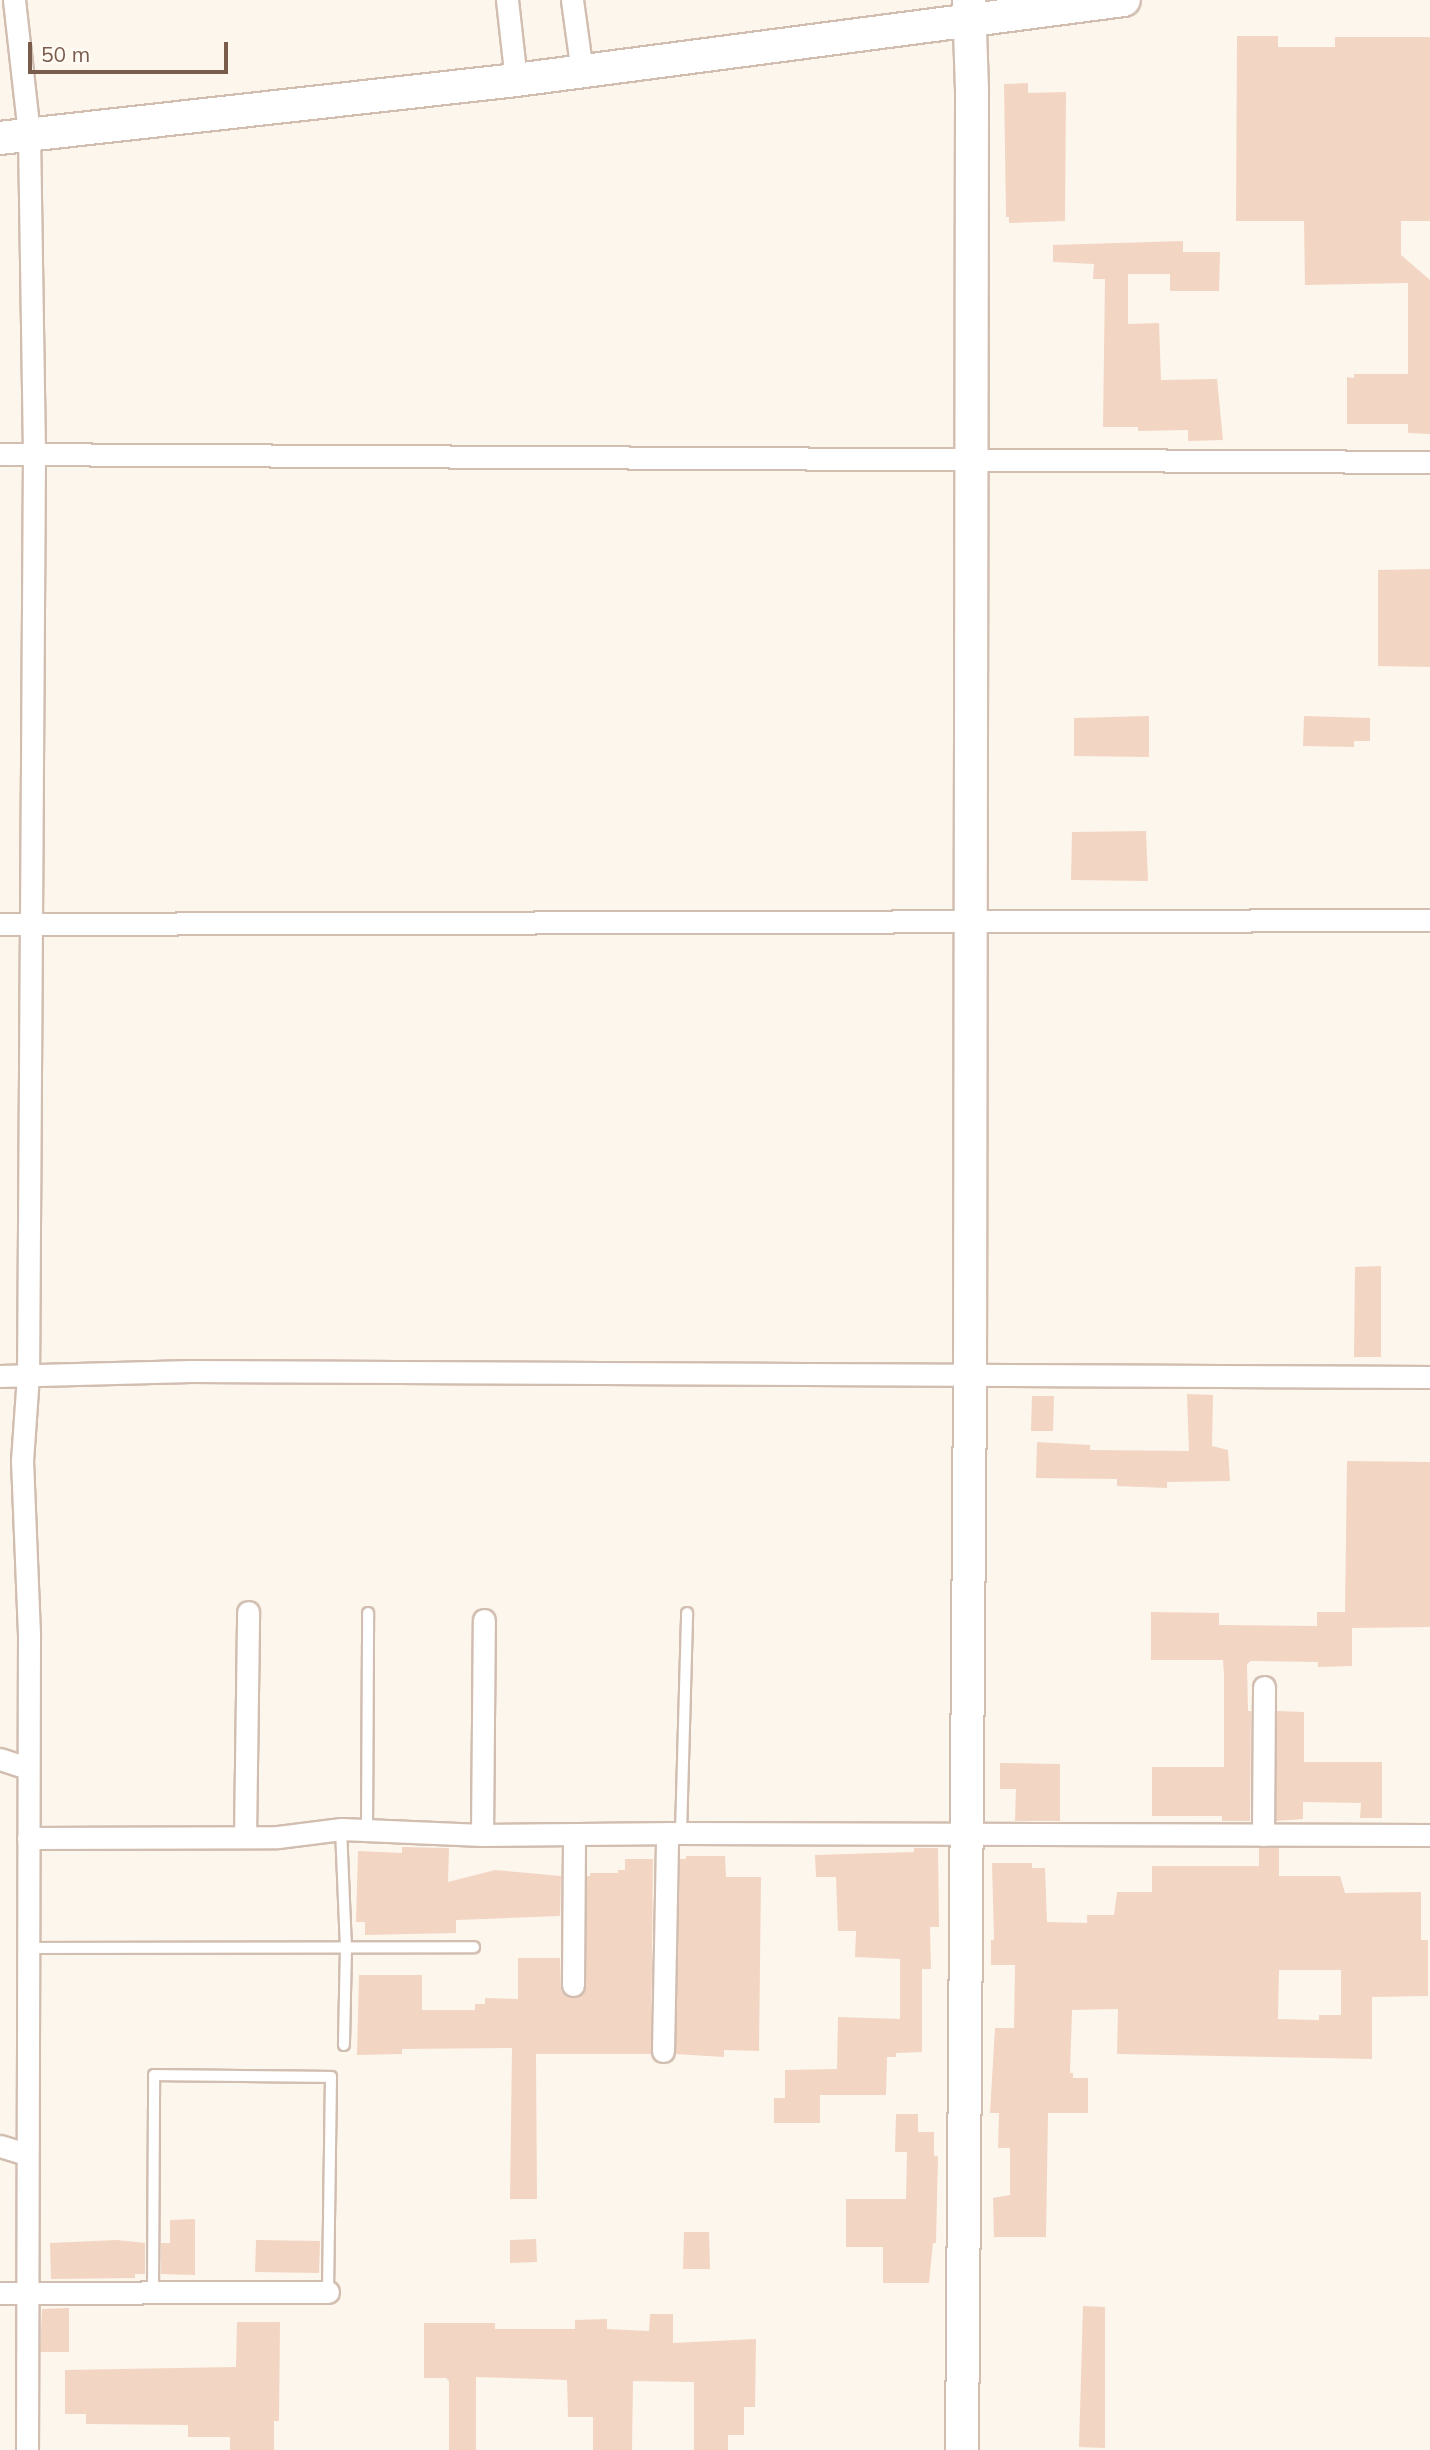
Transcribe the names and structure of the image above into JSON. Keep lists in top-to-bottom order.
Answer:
{
  "scale_bar": "50 m"
}
